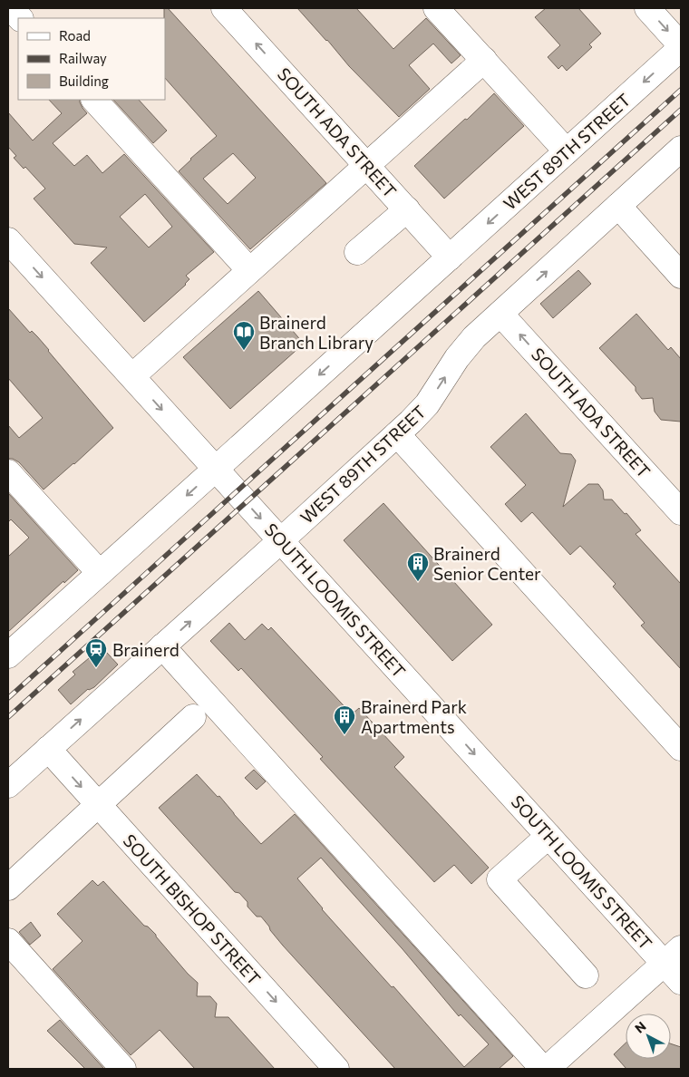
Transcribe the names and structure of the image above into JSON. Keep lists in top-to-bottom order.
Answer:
{
  "streets": {
    "street": [
      "SOUTH ADA STREET",
      "WEST 89TH STREET",
      "SOUTH LOOMIS STREET",
      "SOUTH BISHOP STREET"
    ]
  },
  "crossings": [
    ["SOUTH ADA STREET", "WEST 89TH STREET"],
    ["WEST 89TH STREET", "SOUTH LOOMIS STREET"],
    ["WEST 89TH STREET", "SOUTH BISHOP STREET"]
  ],
  "places": {
    "library": ["Brainerd Branch Library"],
    "building": ["Brainerd Senior Center", "Brainerd Park Apartments"],
    "station": ["Brainerd"]
  },
  "legend": ["Road", "Railway", "Building"],
  "north": "top left"
}
